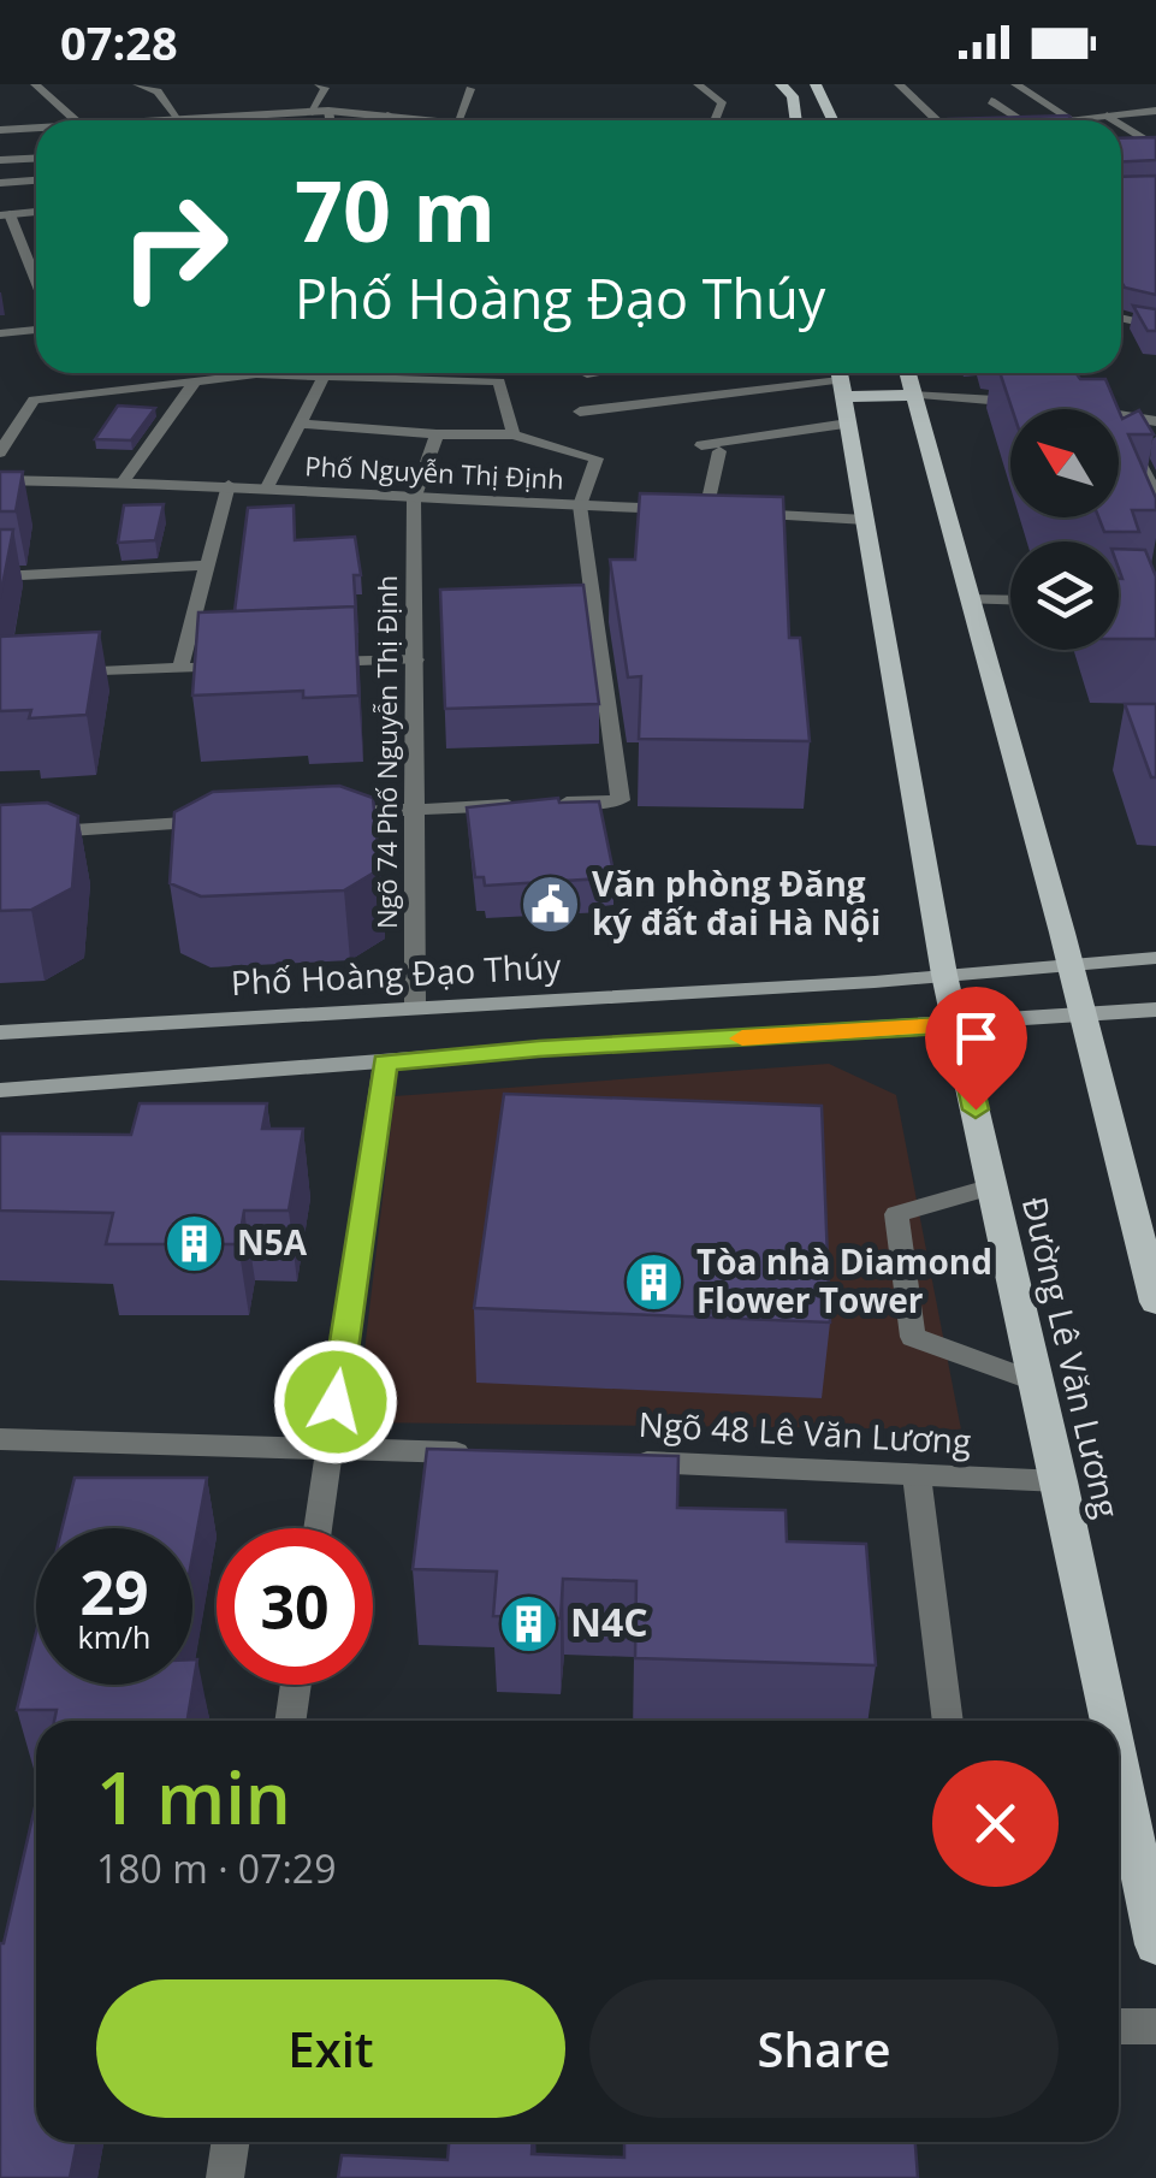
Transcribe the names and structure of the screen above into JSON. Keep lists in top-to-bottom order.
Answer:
{
  "streets": {
    "main road": ["Phố Hoàng Đạo Thúy", "Đường Lê Văn Lương"],
    "street": ["Phố Nguyễn Thị Định", "Ngõ 74 Phố Nguyễn Thị Định", "Ngõ 48 Lê Văn Lương"]
  },
  "crossings": [
    ["Phố Nguyễn Thị Định", "Ngõ 74 Phố Nguyễn Thị Định"],
    ["Phố Nguyễn Thị Định", "Đường Lê Văn Lương"],
    ["Ngõ 74 Phố Nguyễn Thị Định", "Phố Hoàng Đạo Thúy"],
    ["Phố Hoàng Đạo Thúy", "Đường Lê Văn Lương"],
    ["Đường Lê Văn Lương", "Ngõ 48 Lê Văn Lương"]
  ],
  "places": {
    "public building": ["Văn phòng Đăng ký đất đai Hà Nội"],
    "building": ["N5A", "Tòa nhà Diamond Flower Tower", "N4C"]
  },
  "north": "top left",
  "page": {
    "status": "07:28",
    "turn": ["70 m", "Phố Hoàng Đạo Thúy"],
    "speed": "29 km/h",
    "limit": "30",
    "heading": ["1 min", "180 m · 07:29"],
    "buttons": ["Exit", "Share"]
  }
}
